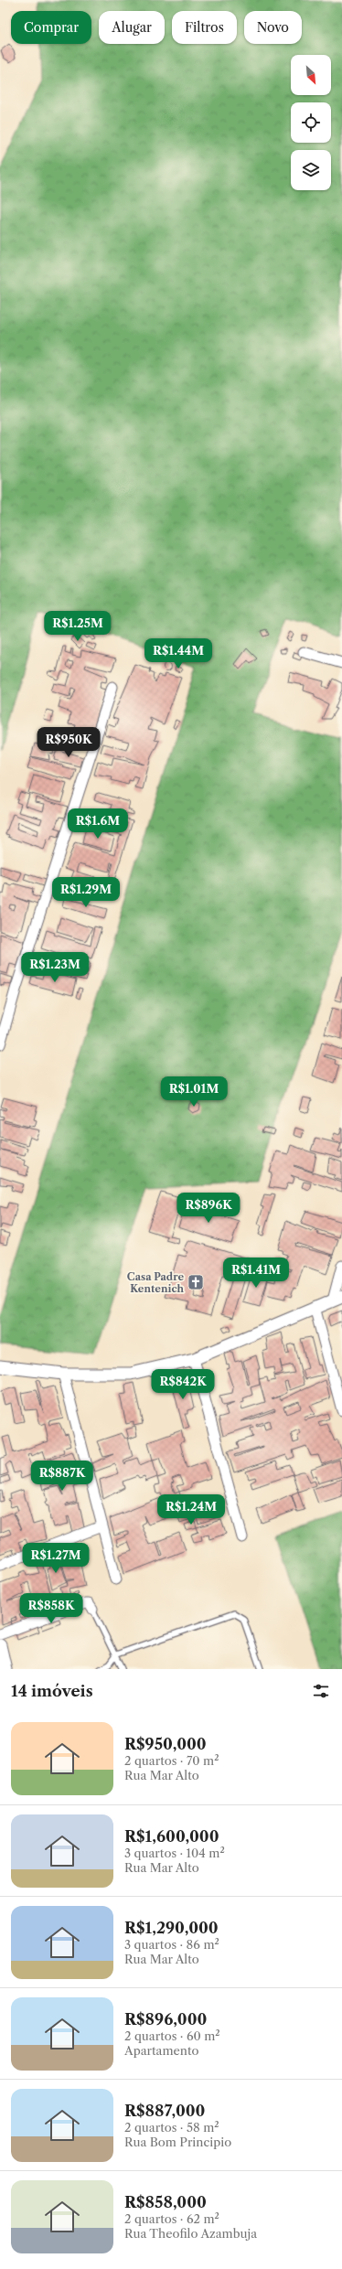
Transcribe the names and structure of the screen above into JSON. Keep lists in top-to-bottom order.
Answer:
{
  "places": {
    "church": ["Casa Padre Kentenich"]
  },
  "north": "bottom right",
  "page": {
    "chip": [
      "Comprar",
      "Alugar",
      "Filtros",
      "Novo"
    ],
    "price": [
      "R$1.25M",
      "R$1.44M",
      "R$950K",
      "R$1.6M",
      "R$1.29M",
      "R$1.23M",
      "R$1.01M",
      "R$896K",
      "R$1.41M",
      "R$842K",
      "R$887K",
      "R$1.24M",
      "R$1.27M",
      "R$858K"
    ],
    "heading": "14 imóveis",
    "list": [
      {
        "name": "R$950,000",
        "note": "2 quartos · 70 m² · Rua Mar Alto"
      },
      {
        "name": "R$1,600,000",
        "note": "3 quartos · 104 m² · Rua Mar Alto"
      },
      {
        "name": "R$1,290,000",
        "note": "3 quartos · 86 m² · Rua Mar Alto"
      },
      {
        "name": "R$896,000",
        "note": "2 quartos · 60 m² · Apartamento"
      },
      {
        "name": "R$887,000",
        "note": "2 quartos · 58 m² · Rua Bom Principio"
      },
      {
        "name": "R$858,000",
        "note": "2 quartos · 62 m² · Rua Theofilo Azambuja"
      }
    ]
  }
}
